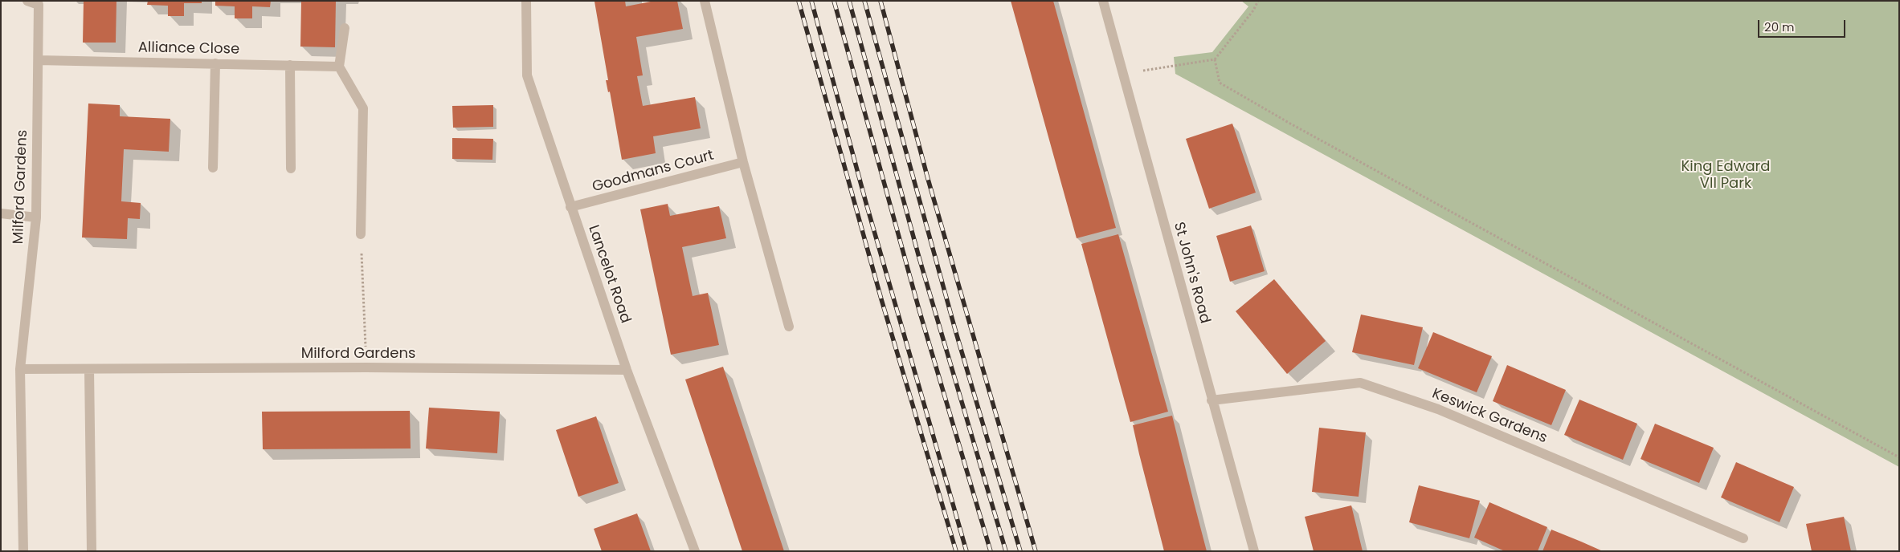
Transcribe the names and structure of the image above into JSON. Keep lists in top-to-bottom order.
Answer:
{
  "streets": {
    "street": [
      "Alliance Close",
      "Goodmans Court",
      "Milford Gardens",
      "St John's Road",
      "Lancelot Road",
      "Keswick Gardens"
    ]
  },
  "crossings": [
    ["Alliance Close", "Milford Gardens"],
    ["Goodmans Court", "Lancelot Road"],
    ["Milford Gardens", "Lancelot Road"],
    ["St John's Road", "Keswick Gardens"]
  ],
  "parks": ["King Edward VII Park"],
  "scale_bar": "20 m"
}
